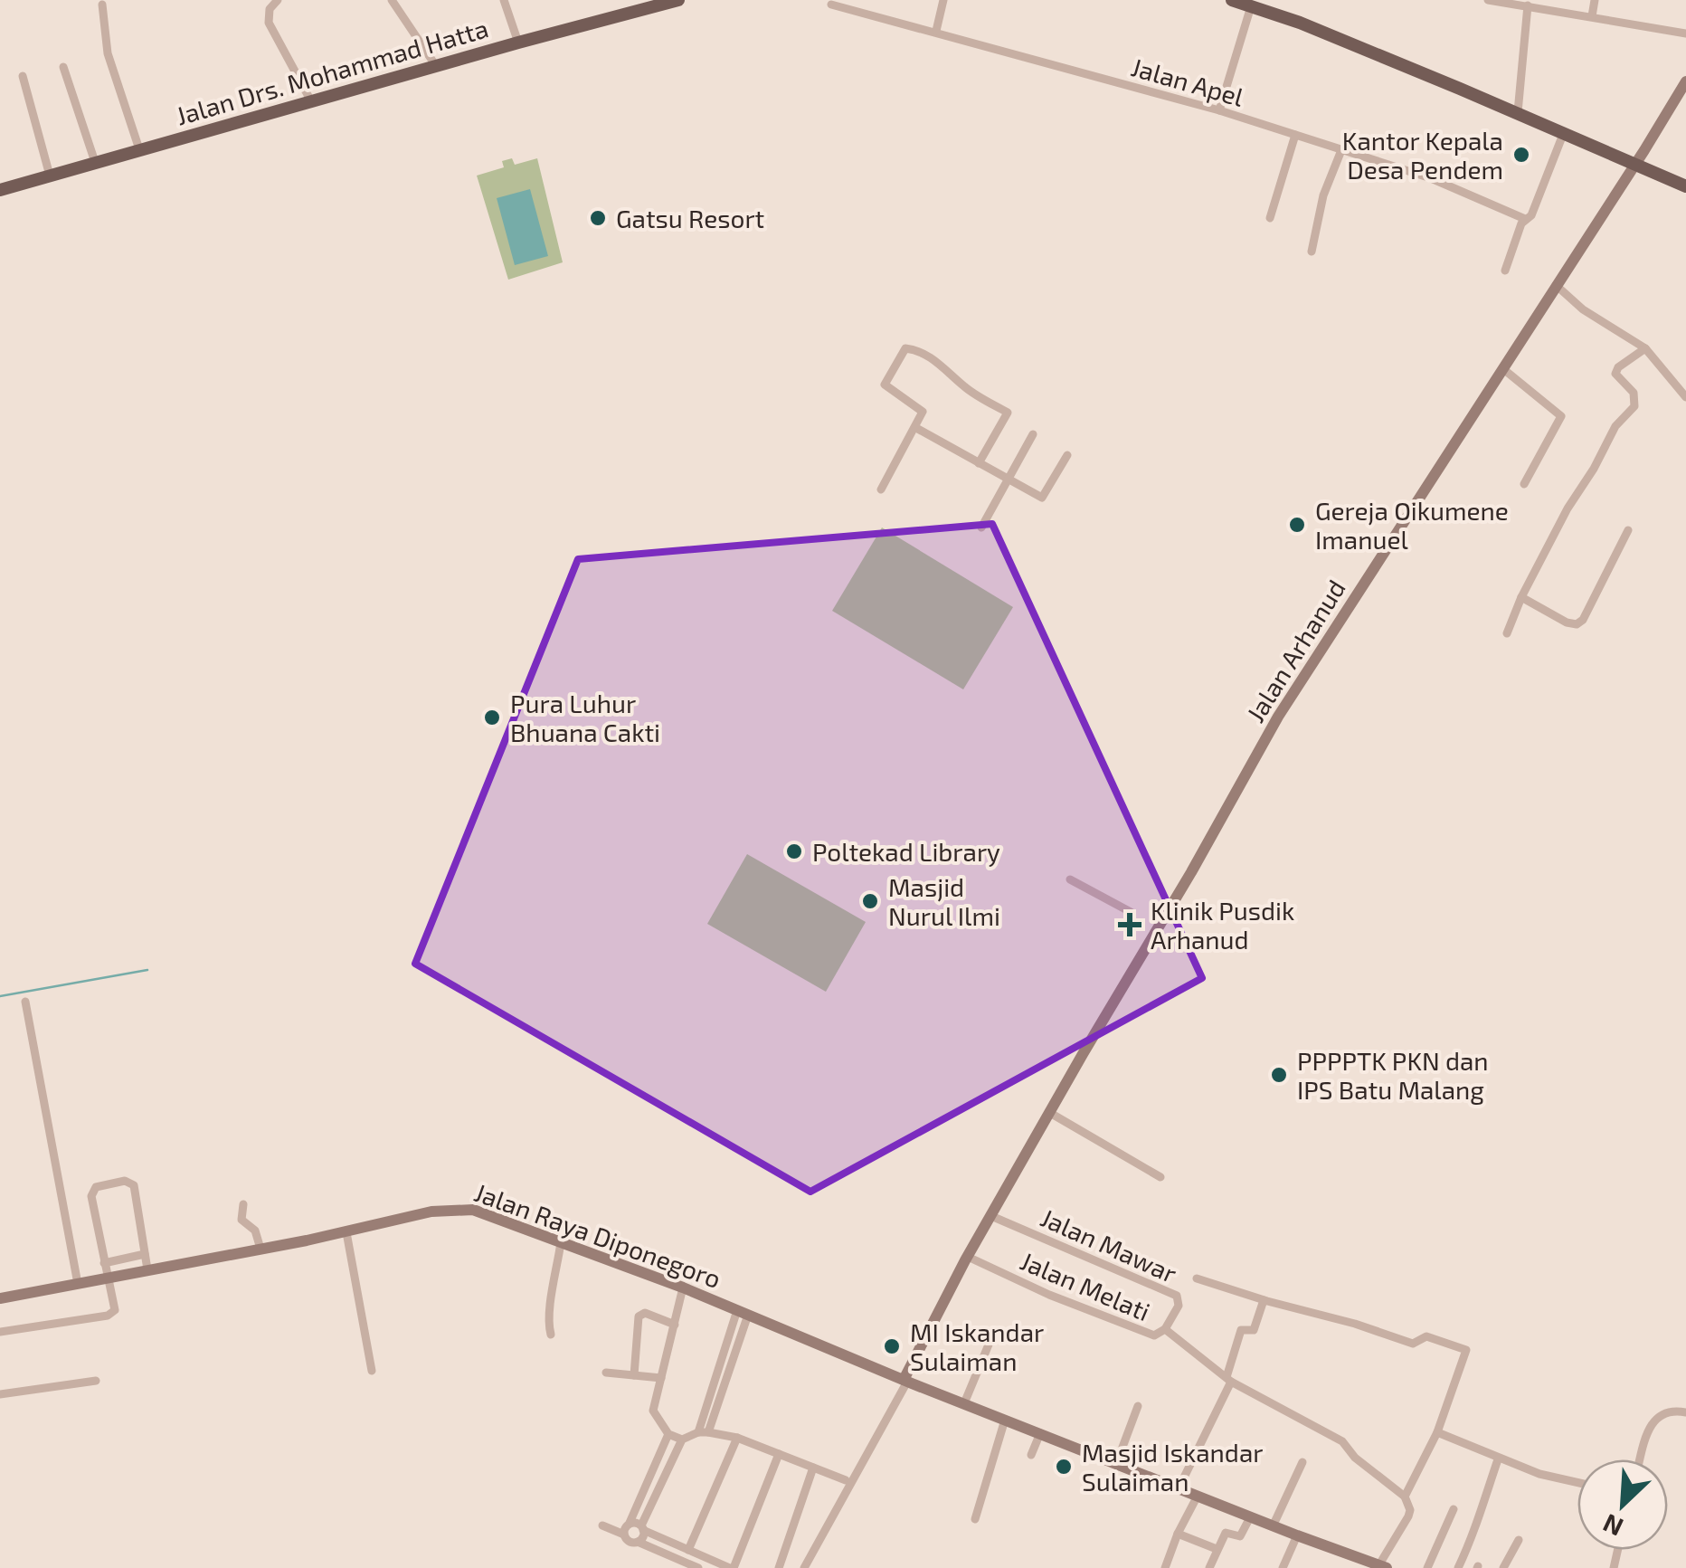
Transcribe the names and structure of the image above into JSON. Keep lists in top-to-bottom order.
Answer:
{
  "streets": {
    "main road": ["Jalan Drs. Mohammad Hatta"],
    "street": [
      "Jalan Apel",
      "Jalan Arhanud",
      "Jalan Raya Diponegoro",
      "Jalan Mawar",
      "Jalan Melati"
    ]
  },
  "crossings": [
    ["Jalan Arhanud", "Jalan Raya Diponegoro"],
    ["Jalan Arhanud", "Jalan Mawar"],
    ["Jalan Arhanud", "Jalan Melati"],
    ["Jalan Mawar", "Jalan Melati"]
  ],
  "places": {
    "other": [
      "Kantor Kepala Desa Pendem",
      "Gatsu Resort",
      "Gereja Oikumene Imanuel",
      "Pura Luhur Bhuana Cakti",
      "Poltekad Library",
      "Masjid Nurul Ilmi",
      "PPPPTK PKN dan IPS Batu Malang",
      "MI Iskandar Sulaiman",
      "Masjid Iskandar Sulaiman"
    ],
    "health": ["Klinik Pusdik Arhanud"]
  },
  "north": "bottom left"
}
